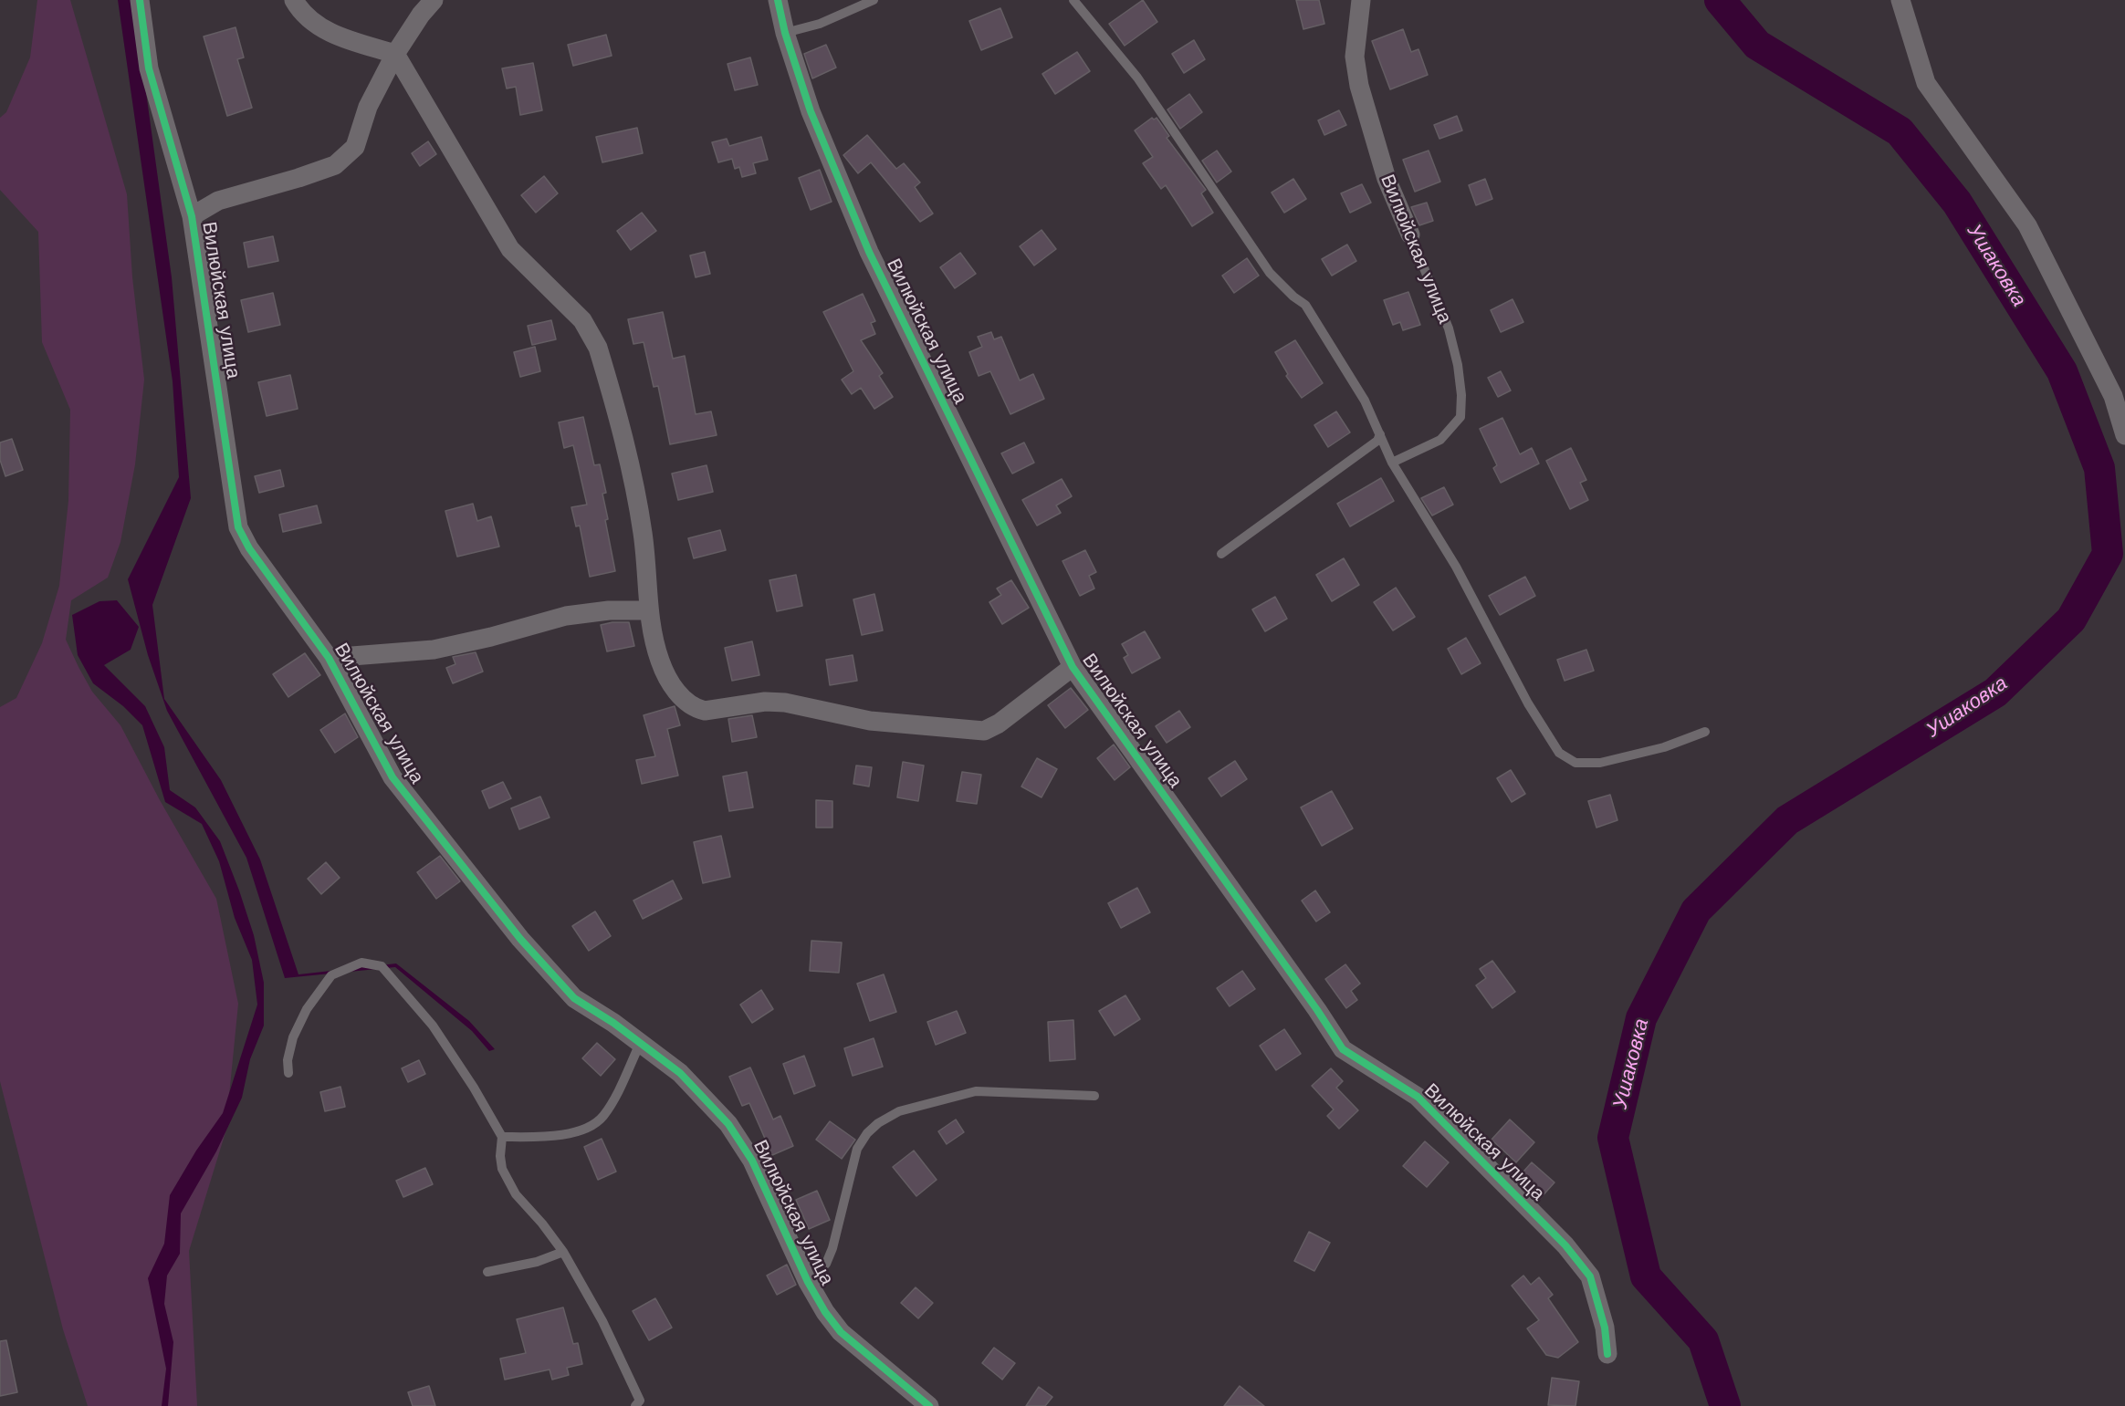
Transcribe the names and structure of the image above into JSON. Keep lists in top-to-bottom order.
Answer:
{
  "streets": {
    "street": ["Вилюйская улица"]
  },
  "water": ["Ушаковка"]
}
